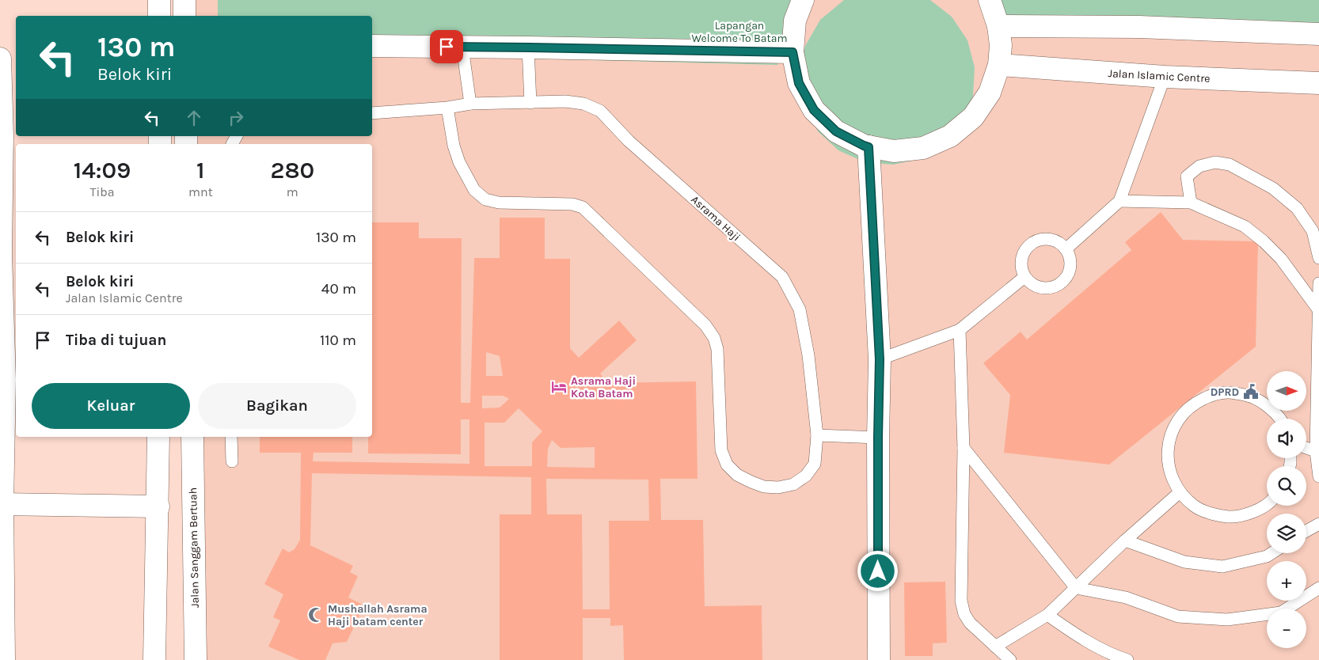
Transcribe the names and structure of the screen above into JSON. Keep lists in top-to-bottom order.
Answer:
{
  "streets": {
    "street": ["Jalan Islamic Centre", "Jalan Sanggam Bertuah"],
    "lane": ["Asrama Haji"]
  },
  "parks": ["Lapangan Welcome To Batam"],
  "places": {
    "hotel": ["Asrama Haji Kota Batam"],
    "public building": ["DPRD"],
    "mosque": ["Mushallah Asrama Haji batam center"]
  },
  "north": "right",
  "page": {
    "turn": ["130 m", "Belok kiri"],
    "eta": [
      "14:09",
      "Tiba",
      "1",
      "mnt",
      "280",
      "m"
    ],
    "list": [
      {
        "name": "Belok kiri",
        "value": "130 m"
      },
      {
        "name": "Belok kiri",
        "note": "Jalan Islamic Centre",
        "value": "40 m"
      },
      {
        "name": "Tiba di tujuan",
        "value": "110 m"
      }
    ],
    "map_buttons": ["+", "−"],
    "buttons": ["Keluar", "Bagikan"]
  }
}
